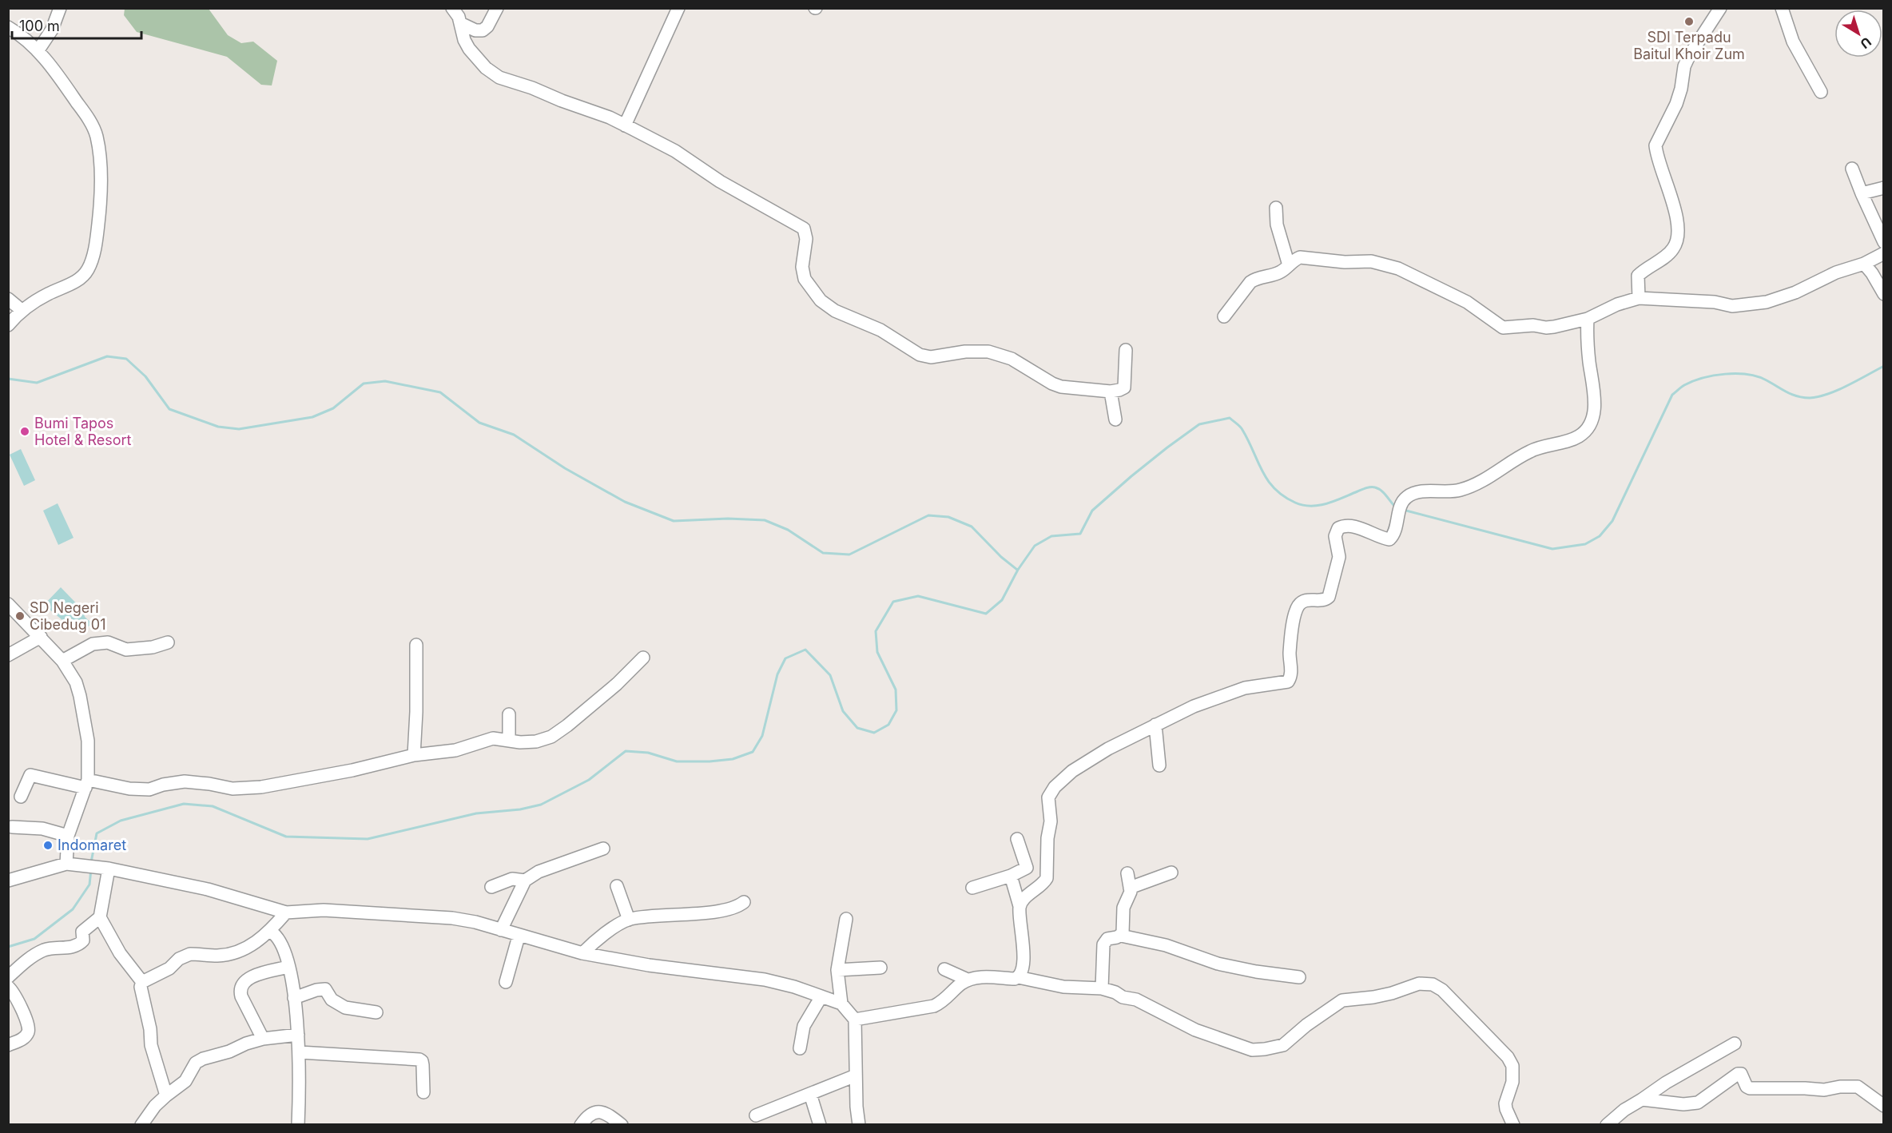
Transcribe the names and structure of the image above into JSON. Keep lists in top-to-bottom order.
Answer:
{
  "places": [
    "SDI Terpadu Baitul Khoir Zum",
    "Bumi Tapos Hotel & Resort",
    "SD Negeri Cibedug 01",
    "Indomaret"
  ],
  "scale_bar": "100 m",
  "north": "bottom right"
}
